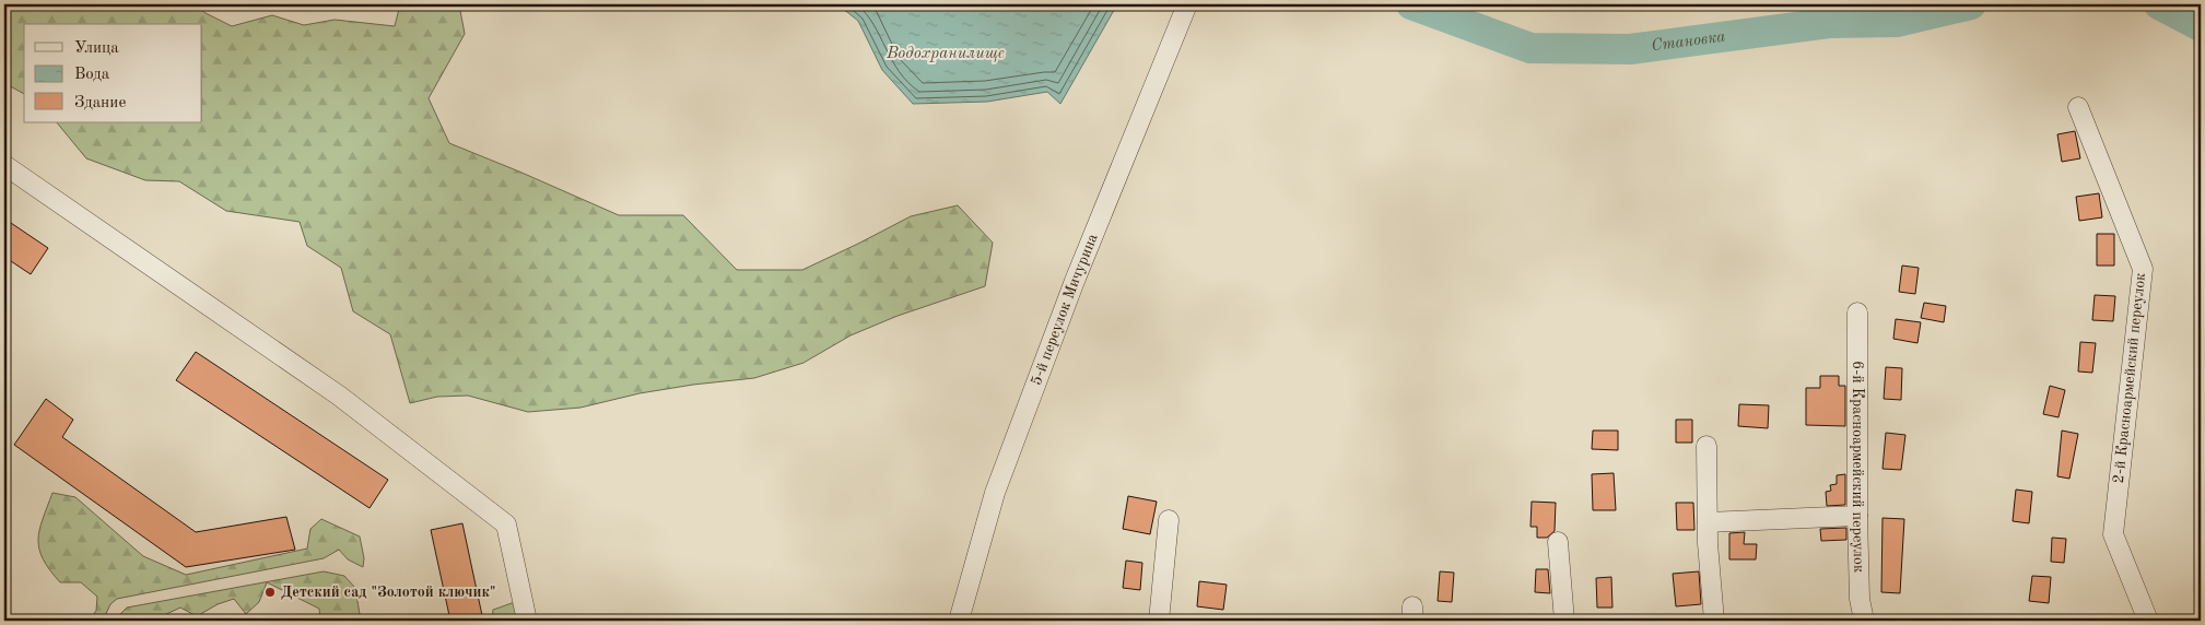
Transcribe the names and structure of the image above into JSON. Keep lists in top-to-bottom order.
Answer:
{
  "streets": {
    "street": ["5-й переулок Мичурина", "2-й Красноармейский переулок", "6-й Красноармейский переулок"]
  },
  "water": ["Становка", "Водохранилище"],
  "places": ["Детский сад \"Золотой ключик\""],
  "legend": ["Улица", "Вода", "Здание"]
}
